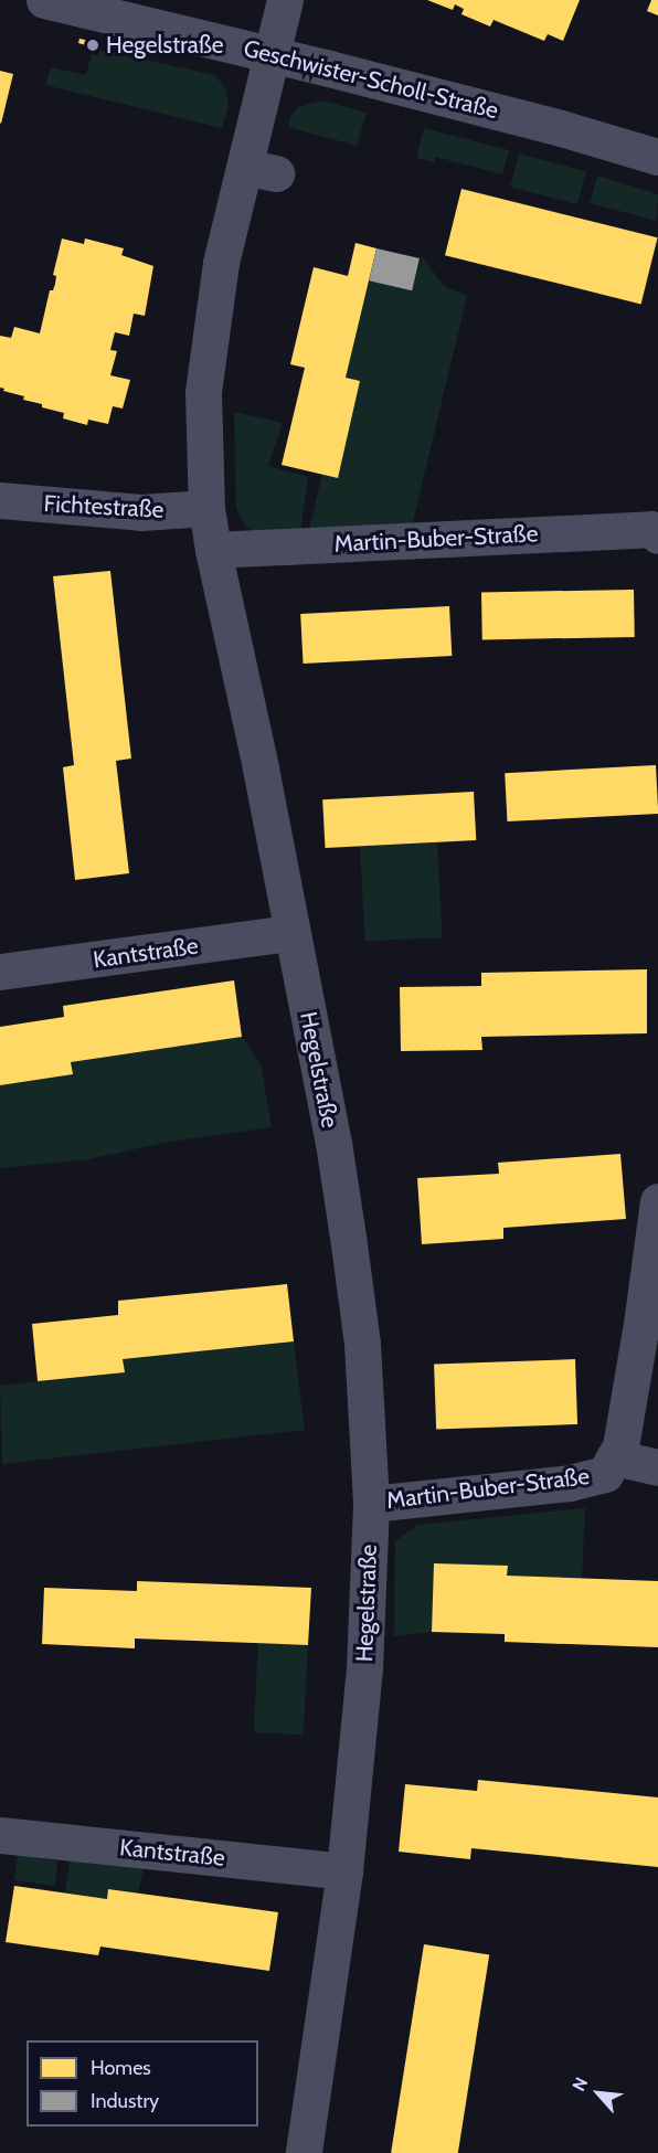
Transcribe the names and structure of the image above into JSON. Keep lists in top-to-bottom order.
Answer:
{
  "streets": {
    "street": [
      "Geschwister-Scholl-Straße",
      "Fichtestraße",
      "Martin-Buber-Straße",
      "Kantstraße",
      "Hegelstraße"
    ]
  },
  "crossings": [
    ["Geschwister-Scholl-Straße", "Hegelstraße"],
    ["Fichtestraße", "Hegelstraße"],
    ["Martin-Buber-Straße", "Hegelstraße"],
    ["Kantstraße", "Hegelstraße"]
  ],
  "places": ["Hegelstraße"],
  "legend": ["Homes", "Industry"],
  "north": "top left"
}
